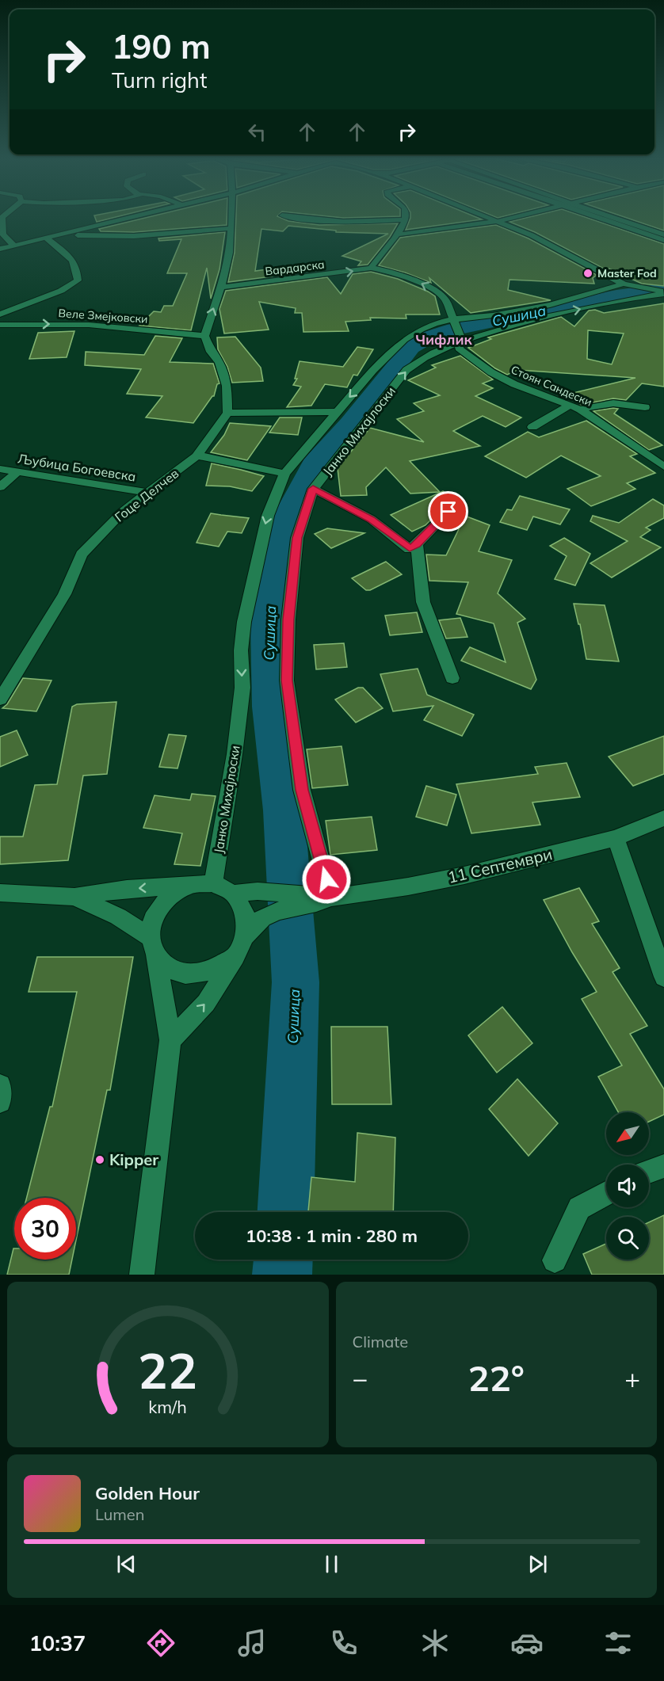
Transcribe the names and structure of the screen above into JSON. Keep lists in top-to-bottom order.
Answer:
{
  "streets": {
    "street": [
      "Вардарска",
      "Веле Змејковски",
      "Стоян Сандески",
      "Јанко Михајлоски",
      "Љубица Богоевска",
      "Гоце Делчев",
      "11 Септември"
    ]
  },
  "crossings": [
    ["Вардарска", "Стоян Сандески"],
    ["Вардарска", "Јанко Михајлоски"],
    ["Стоян Сандески", "Јанко Михајлоски"],
    ["Јанко Михајлоски", "11 Септември"],
    ["Љубица Богоевска", "Гоце Делчев"]
  ],
  "districts": ["Чифлик"],
  "water": ["Сушица"],
  "places": ["Master Fod", "Kipper"],
  "north": "bottom left",
  "page": {
    "turn": ["190 m", "Turn right"],
    "limit": "30",
    "trip": "10:38 · 1 min · 280 m",
    "tile": "Climate",
    "heat": ["−", "22°", "+"],
    "song": ["Golden Hour", "Lumen"],
    "tabs": "10:37",
    "gauge": ["22", "km/h"]
  }
}
